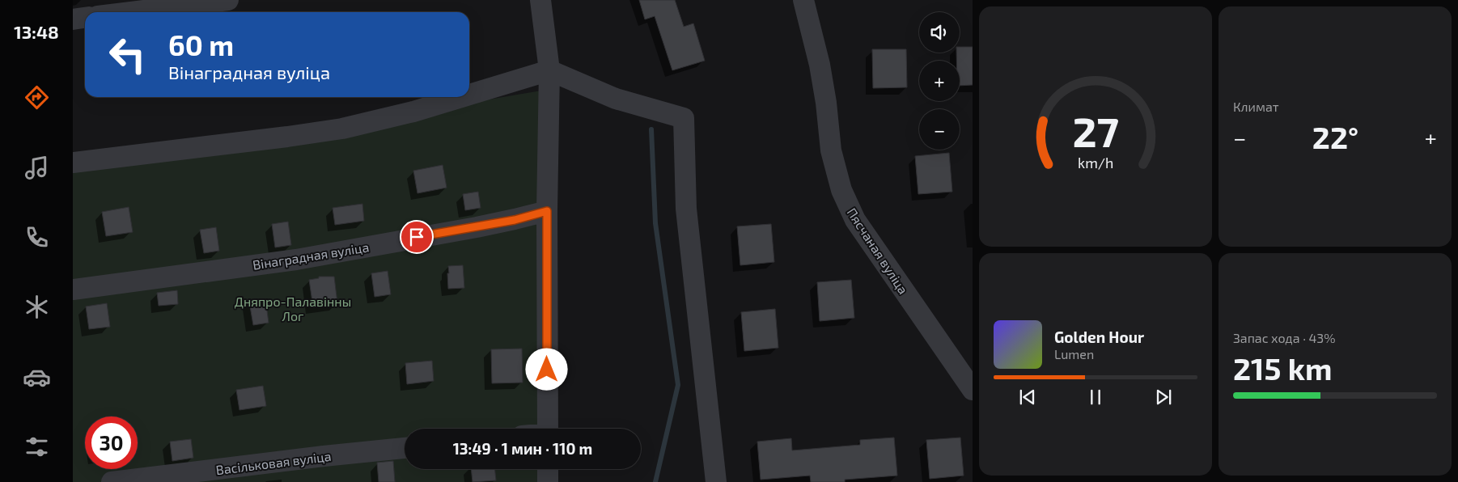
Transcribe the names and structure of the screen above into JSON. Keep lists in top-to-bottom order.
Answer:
{
  "streets": {
    "street": ["Пясчаная вуліца", "Вінаградная вуліца", "Васільковая вуліца"]
  },
  "parks": ["Дняпро-Палавінны Лог"],
  "page": {
    "tabs": "13:48",
    "tile": [
      "Климат",
      ["Запас хода · 43%", "215 km"]
    ],
    "map_buttons": ["+", "−"],
    "turn": ["60 m", "Вінаградная вуліца"],
    "heat": ["−", "22°", "+"],
    "song": ["Golden Hour", "Lumen"],
    "limit": "30",
    "trip": "13:49 · 1 мин · 110 m",
    "gauge": ["27", "km/h"]
  }
}
